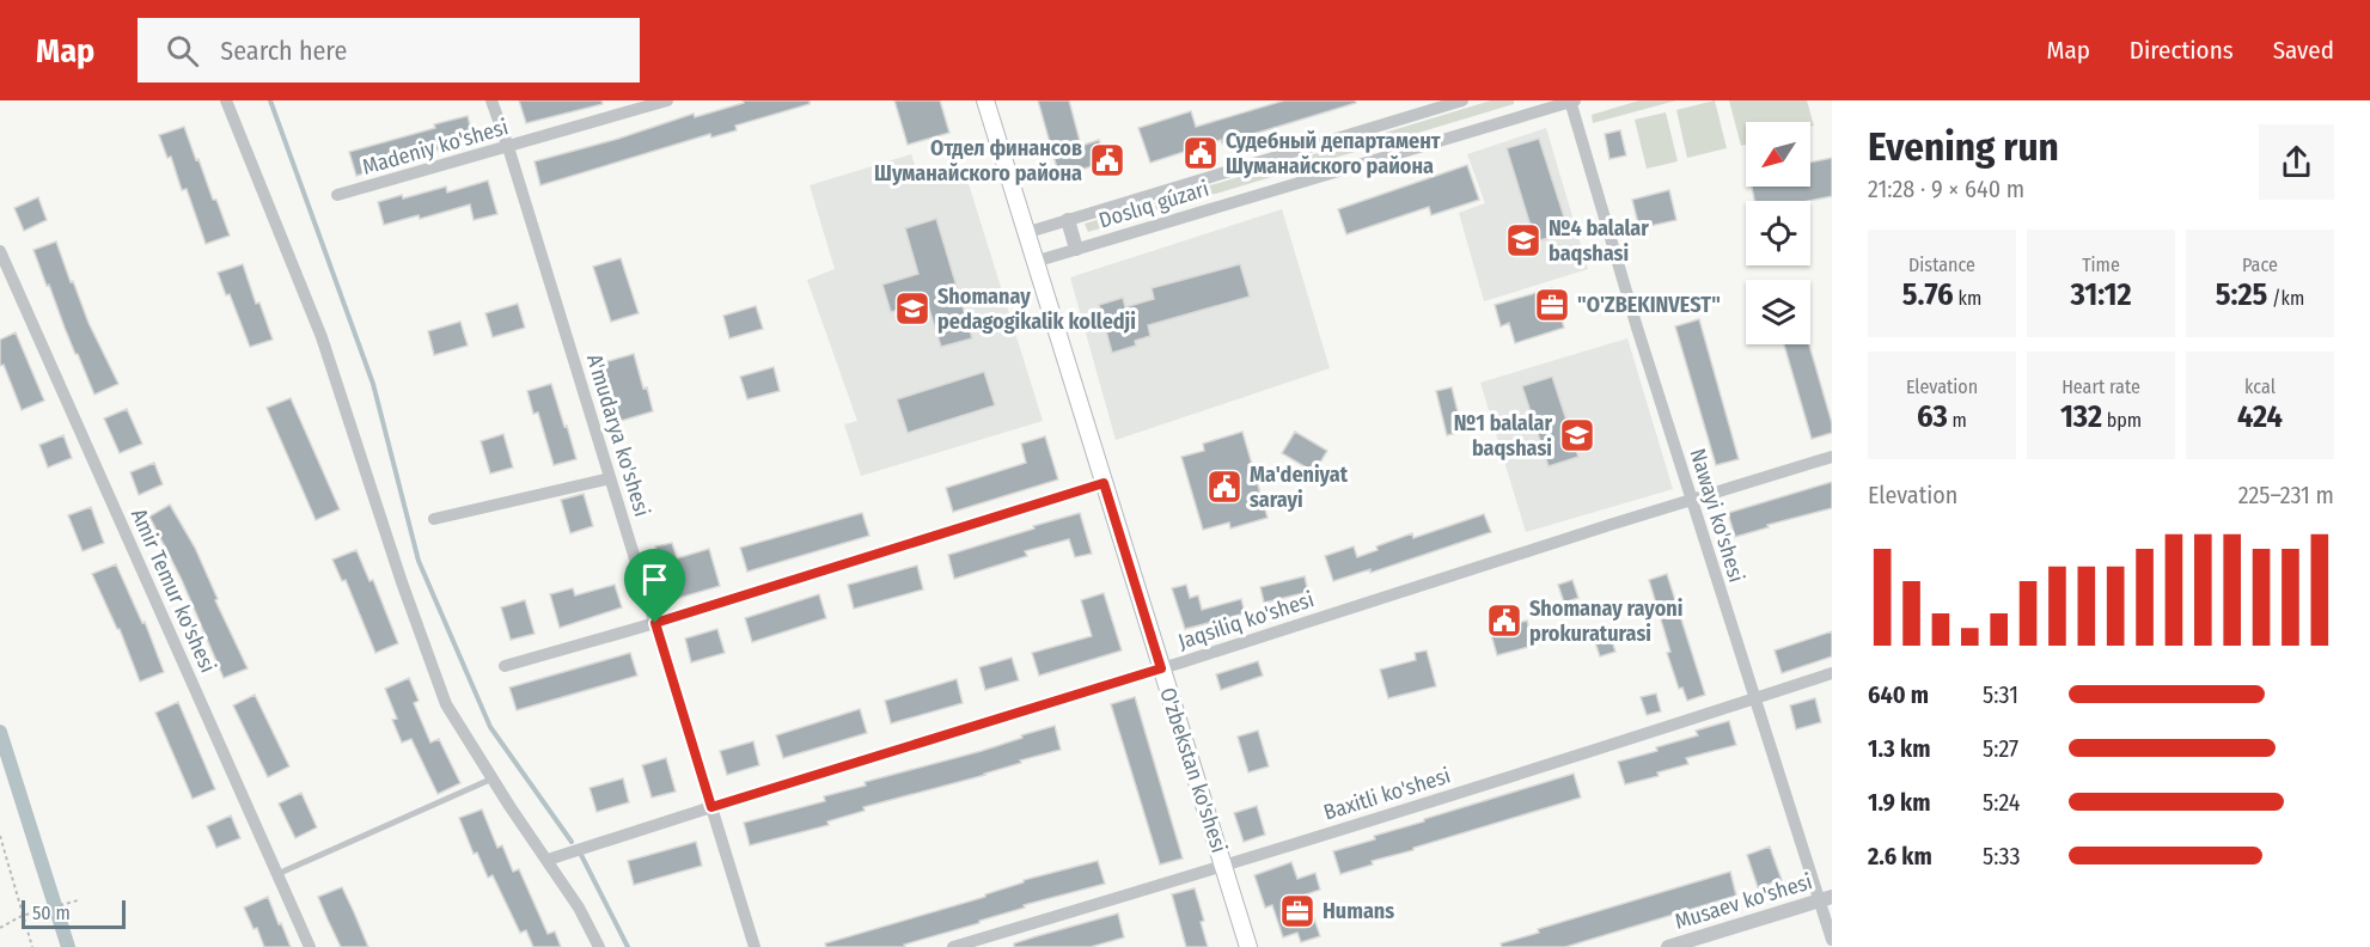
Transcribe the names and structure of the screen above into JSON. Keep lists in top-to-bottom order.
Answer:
{
  "streets": {
    "main road": ["O'zbekstan ko'shesi"],
    "street": [
      "Madeniy ko'shesi",
      "Doslıq gúzari",
      "A'mudarya ko'shesi",
      "Nawayi ko'shesi",
      "Amir Temur ko'shesi",
      "Jaqsiliq ko'shesi",
      "Baxitli ko'shesi",
      "Musaev ko'shesi"
    ]
  },
  "crossings": [
    ["Madeniy ko'shesi", "A'mudarya ko'shesi"],
    ["Doslıq gúzari", "Nawayi ko'shesi"],
    ["Doslıq gúzari", "O'zbekstan ko'shesi"],
    ["A'mudarya ko'shesi", "Jaqsiliq ko'shesi"],
    ["Nawayi ko'shesi", "Jaqsiliq ko'shesi"],
    ["Nawayi ko'shesi", "Baxitli ko'shesi"],
    ["Nawayi ko'shesi", "Musaev ko'shesi"],
    ["Jaqsiliq ko'shesi", "O'zbekstan ko'shesi"],
    ["O'zbekstan ko'shesi", "Baxitli ko'shesi"]
  ],
  "places": {
    "public building": [
      "Судебный департамент Шуманайского района",
      "Отдел финансов Шуманайского района",
      "Ma'deniyat sarayi",
      "Shomanay rayoni prokuraturasi"
    ],
    "school or university": ["№4 balalar baqshasi", "Shomanay pedagogikalik kolledji", "№1 balalar baqshasi"],
    "office": ["\"O'ZBEKINVEST\"", "Humans"]
  },
  "scale_bar": "50 m",
  "north": "bottom left",
  "page": {
    "header": "Map",
    "search": "Search here",
    "nav": ["Map", "Directions", "Saved"],
    "heading": ["Evening run", "21:28 · 9 × 640 m"],
    "stats": [
      ["Distance", "5.76 km"],
      ["Time", "31:12"],
      ["Pace", "5:25 /km"],
      ["Elevation", "63 m"],
      ["Heart rate", "132 bpm"],
      ["kcal", "424"]
    ],
    "chart": ["Elevation", "225–231 m"],
    "list": [
      {
        "name": "640 m",
        "note": "5:31"
      },
      {
        "name": "1.3 km",
        "note": "5:27"
      },
      {
        "name": "1.9 km",
        "note": "5:24"
      },
      {
        "name": "2.6 km",
        "note": "5:33"
      }
    ],
    "scale": "50 m"
  }
}
